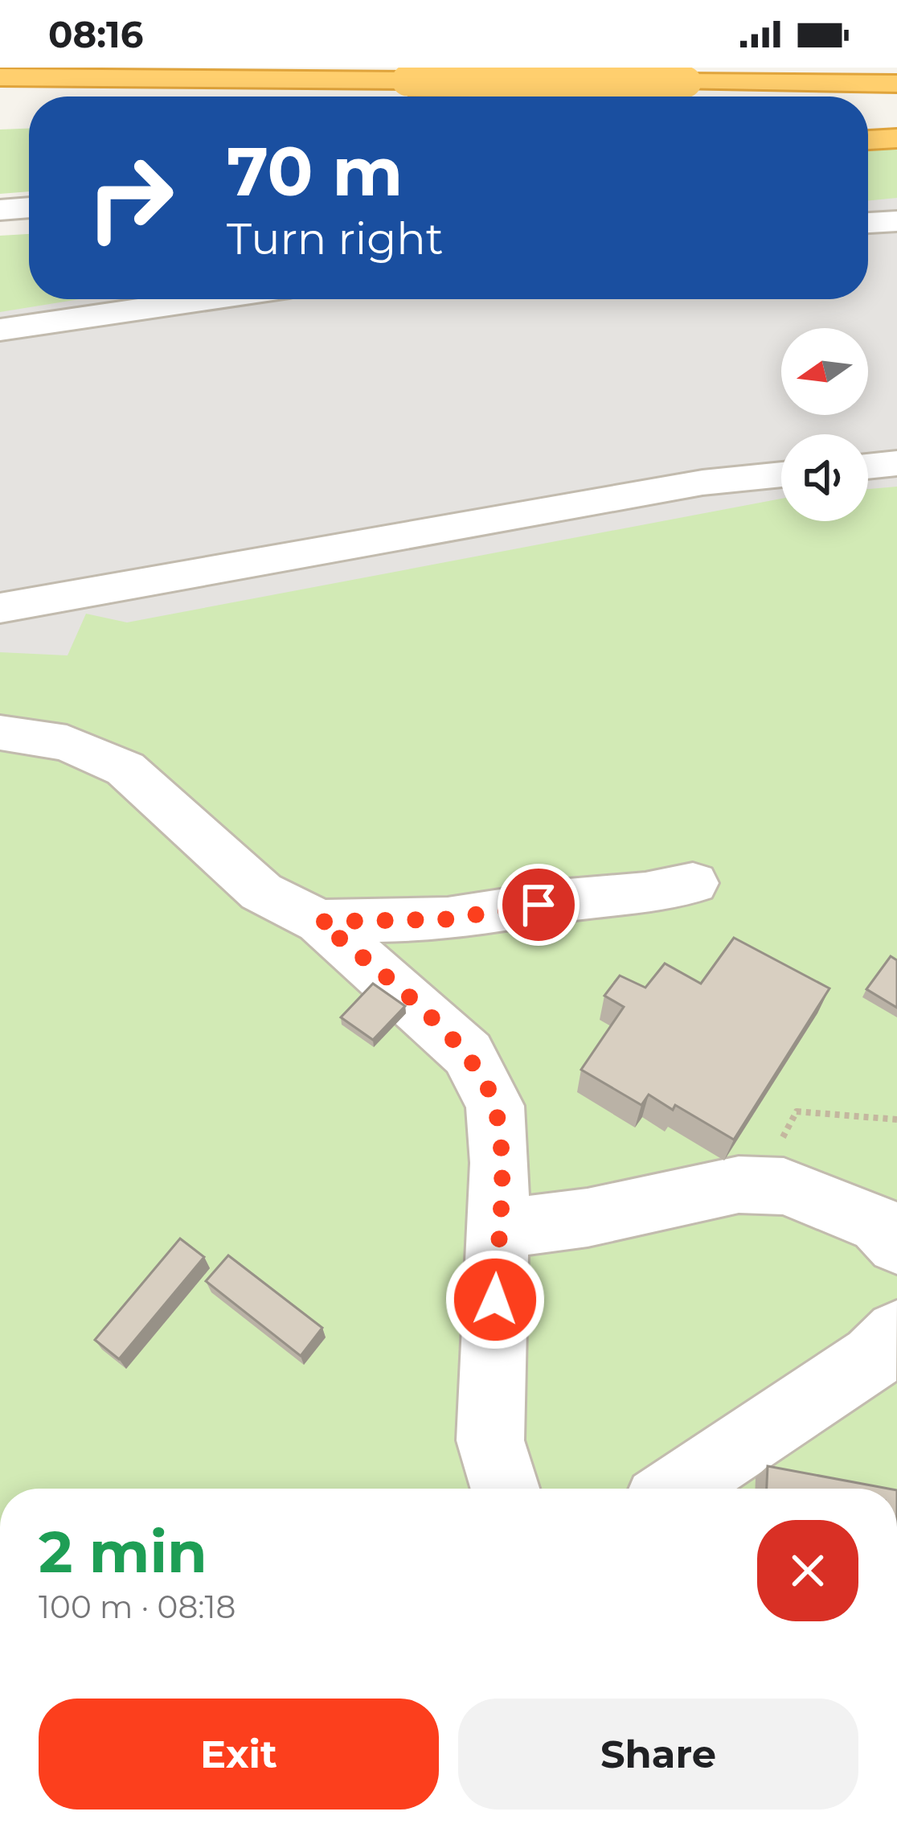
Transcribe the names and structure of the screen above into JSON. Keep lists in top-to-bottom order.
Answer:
{
  "north": "left",
  "page": {
    "status": "08:16",
    "turn": ["70 m", "Turn right"],
    "heading": ["2 min", "100 m · 08:18"],
    "buttons": ["Exit", "Share"]
  }
}
